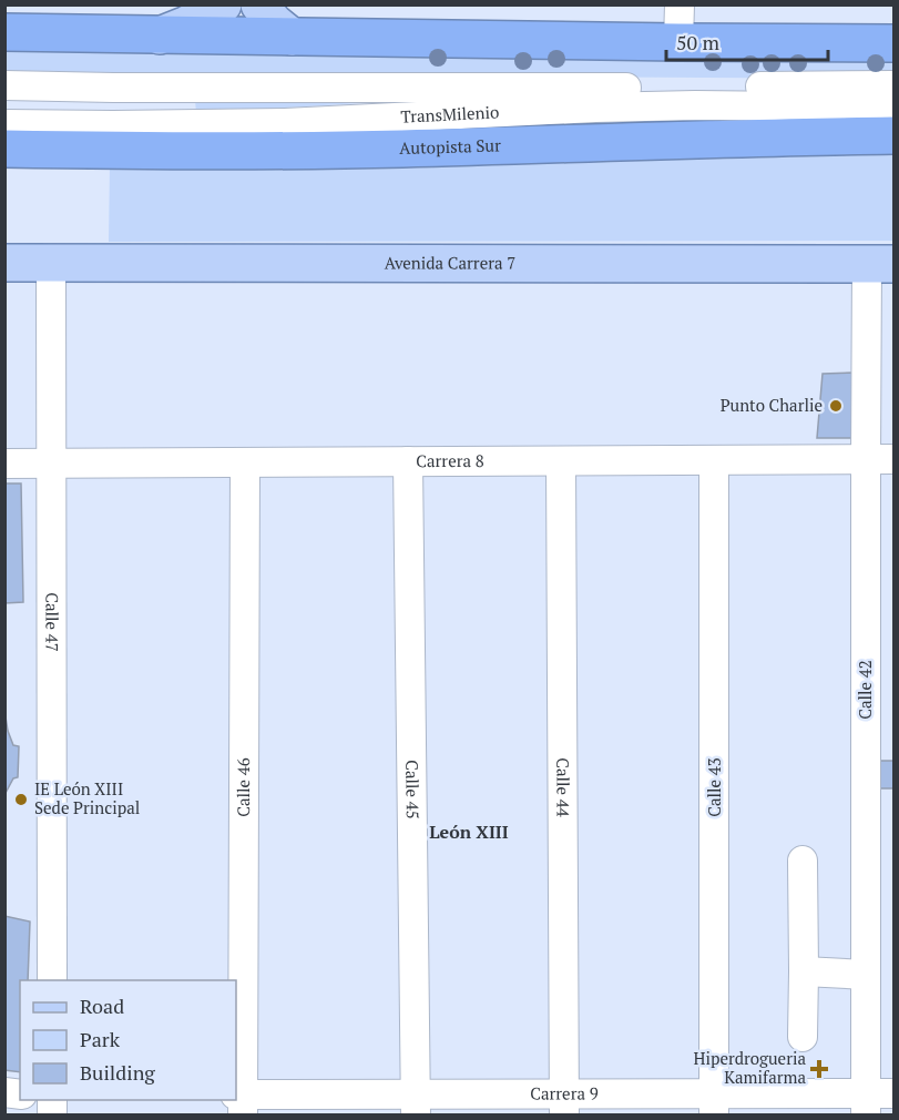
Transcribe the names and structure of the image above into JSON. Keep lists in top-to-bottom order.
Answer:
{
  "streets": {
    "highway": ["Autopista Sur"],
    "main road": ["Avenida Carrera 7"],
    "street": [
      "TransMilenio",
      "Carrera 8",
      "Calle 47",
      "Calle 42",
      "Calle 43",
      "Calle 46",
      "Calle 45",
      "Calle 44",
      "Carrera 9"
    ]
  },
  "crossings": [
    ["Avenida Carrera 7", "Calle 47"],
    ["Avenida Carrera 7", "Calle 42"],
    ["Carrera 8", "Calle 47"],
    ["Carrera 8", "Calle 42"],
    ["Carrera 8", "Calle 43"],
    ["Carrera 8", "Calle 46"],
    ["Carrera 8", "Calle 45"],
    ["Carrera 8", "Calle 44"],
    ["Calle 42", "Carrera 9"],
    ["Calle 43", "Carrera 9"],
    ["Calle 46", "Carrera 9"],
    ["Calle 45", "Carrera 9"],
    ["Calle 44", "Carrera 9"]
  ],
  "districts": ["León XIII"],
  "places": {
    "other": ["Punto Charlie", "IE León XIII Sede Principal"],
    "health": ["Hiperdrogueria Kamifarma"]
  },
  "legend": ["Road", "Park", "Building"],
  "scale_bar": "50 m"
}
